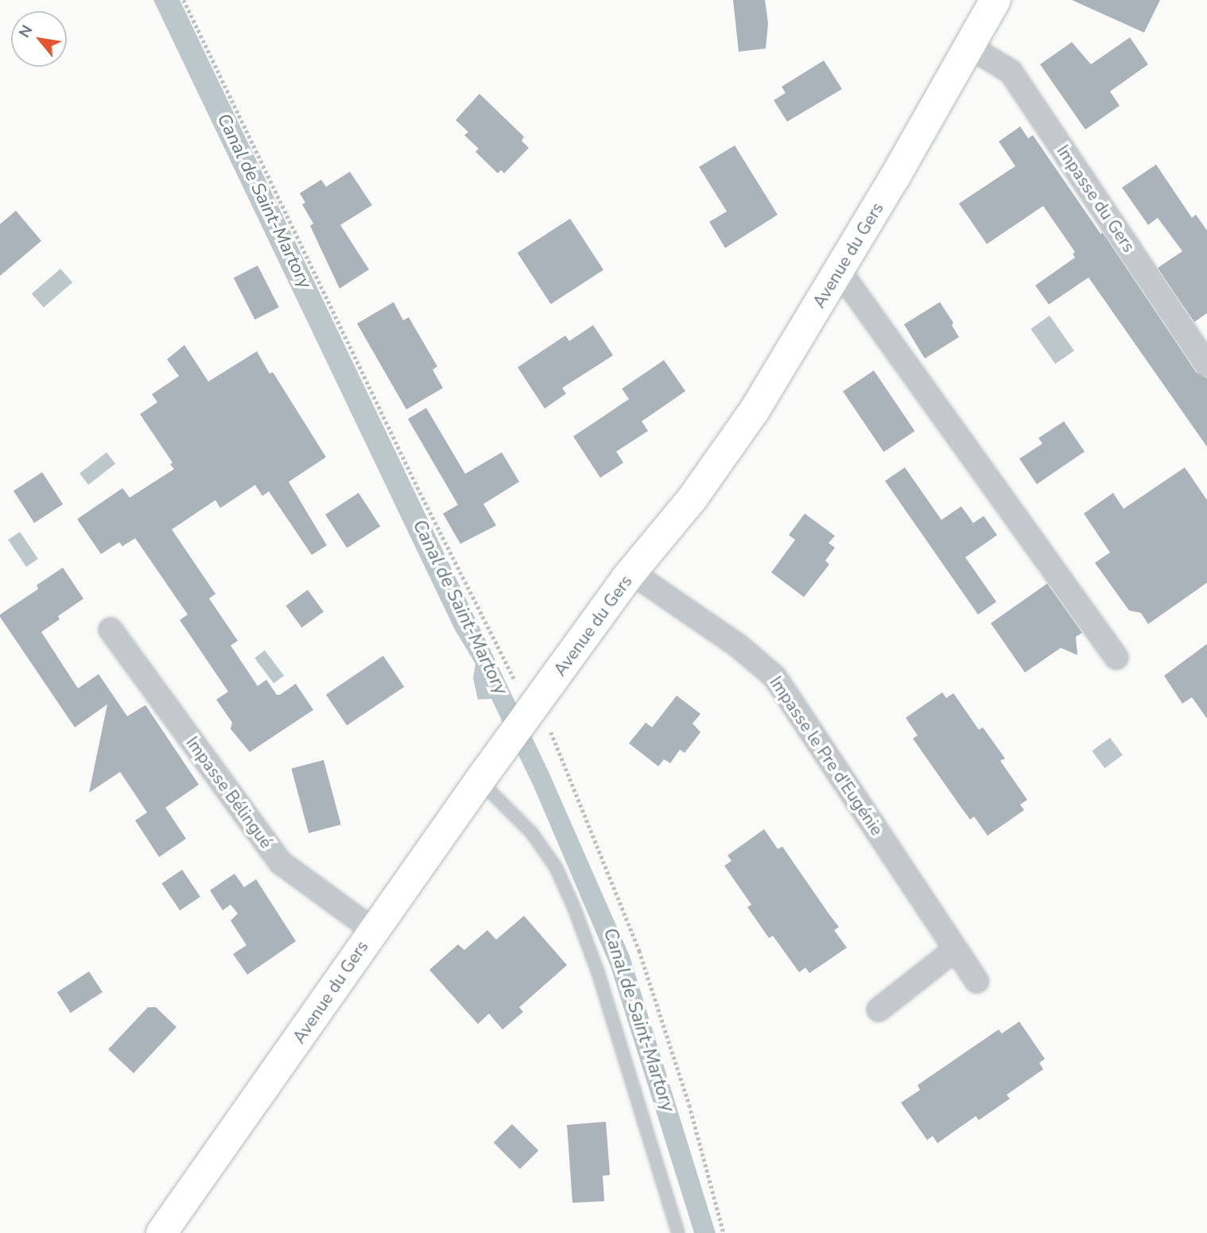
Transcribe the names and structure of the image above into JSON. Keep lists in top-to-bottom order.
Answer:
{
  "streets": {
    "main road": ["Avenue du Gers"],
    "street": ["Impasse du Gers", "Impasse le Pre d'Eugénie", "Impasse Bélingué"]
  },
  "crossings": [
    ["Impasse du Gers", "Avenue du Gers"],
    ["Avenue du Gers", "Impasse le Pre d'Eugénie"],
    ["Avenue du Gers", "Impasse Bélingué"]
  ],
  "water": ["Canal de Saint-Martory"],
  "north": "top left"
}
